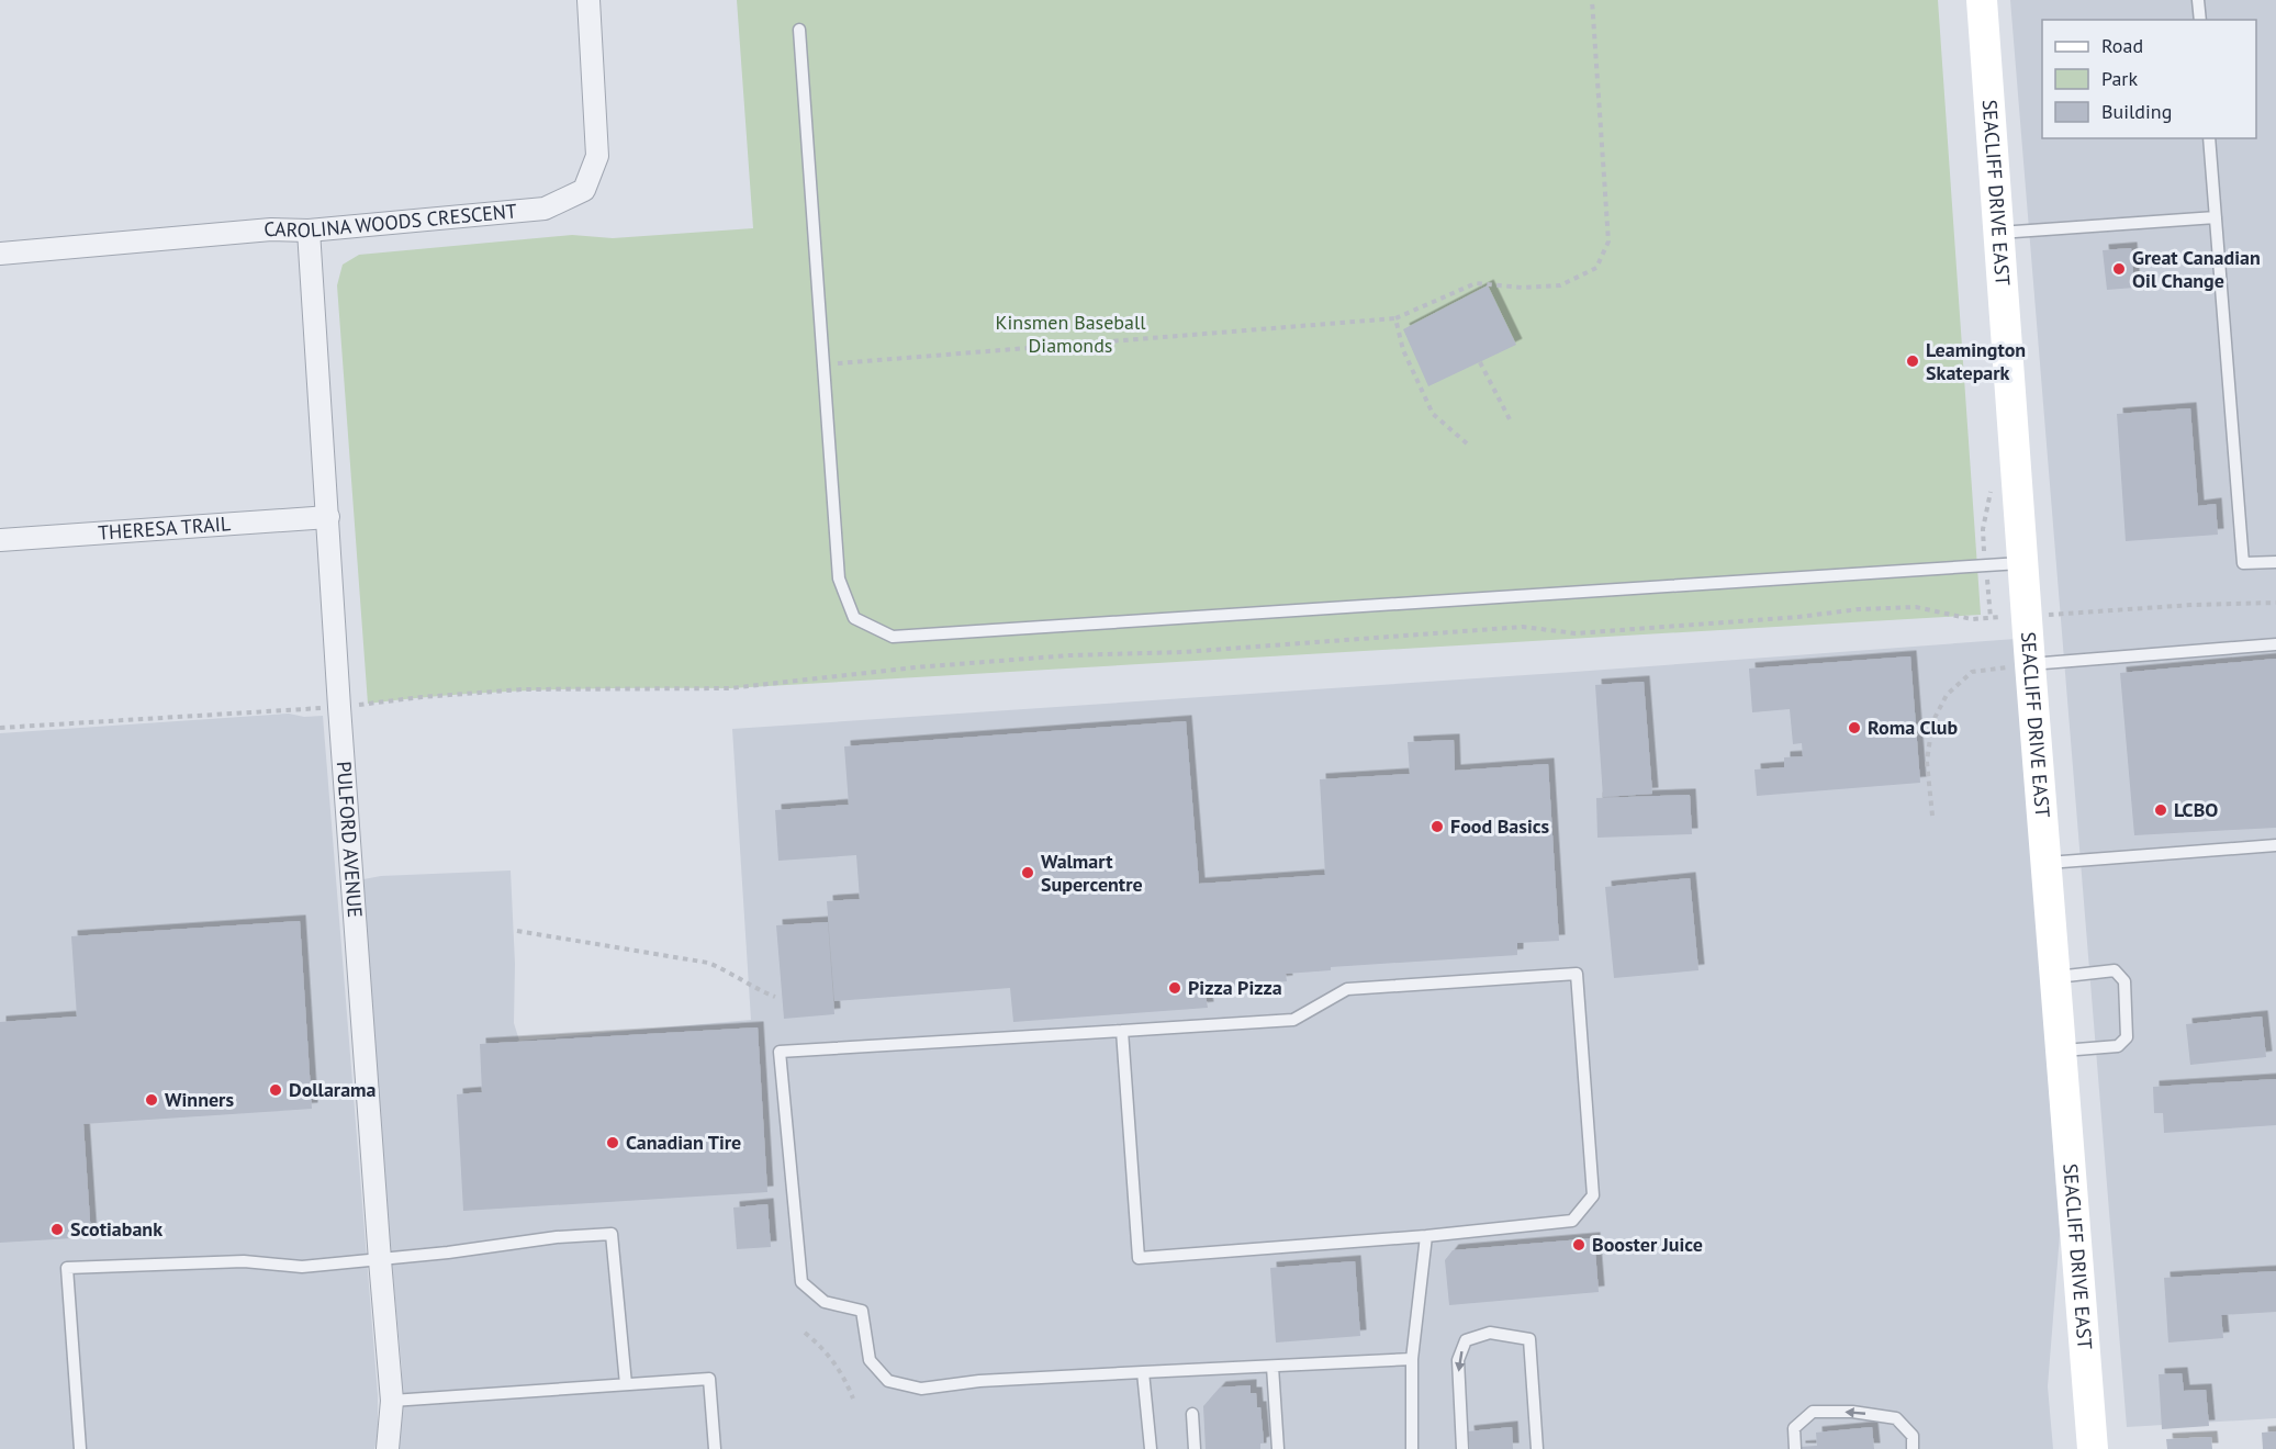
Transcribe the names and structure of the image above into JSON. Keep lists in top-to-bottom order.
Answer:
{
  "streets": {
    "main road": ["SEACLIFF DRIVE EAST"],
    "street": ["CAROLINA WOODS CRESCENT", "THERESA TRAIL", "PULFORD AVENUE"]
  },
  "crossings": [
    ["CAROLINA WOODS CRESCENT", "PULFORD AVENUE"],
    ["THERESA TRAIL", "PULFORD AVENUE"]
  ],
  "parks": ["Kinsmen Baseball Diamonds"],
  "places": [
    "Great Canadian Oil Change",
    "Leamington Skatepark",
    "Roma Club",
    "LCBO",
    "Food Basics",
    "Walmart Supercentre",
    "Pizza Pizza",
    "Dollarama",
    "Winners",
    "Canadian Tire",
    "Scotiabank",
    "Booster Juice"
  ],
  "legend": ["Road", "Park", "Building"]
}
